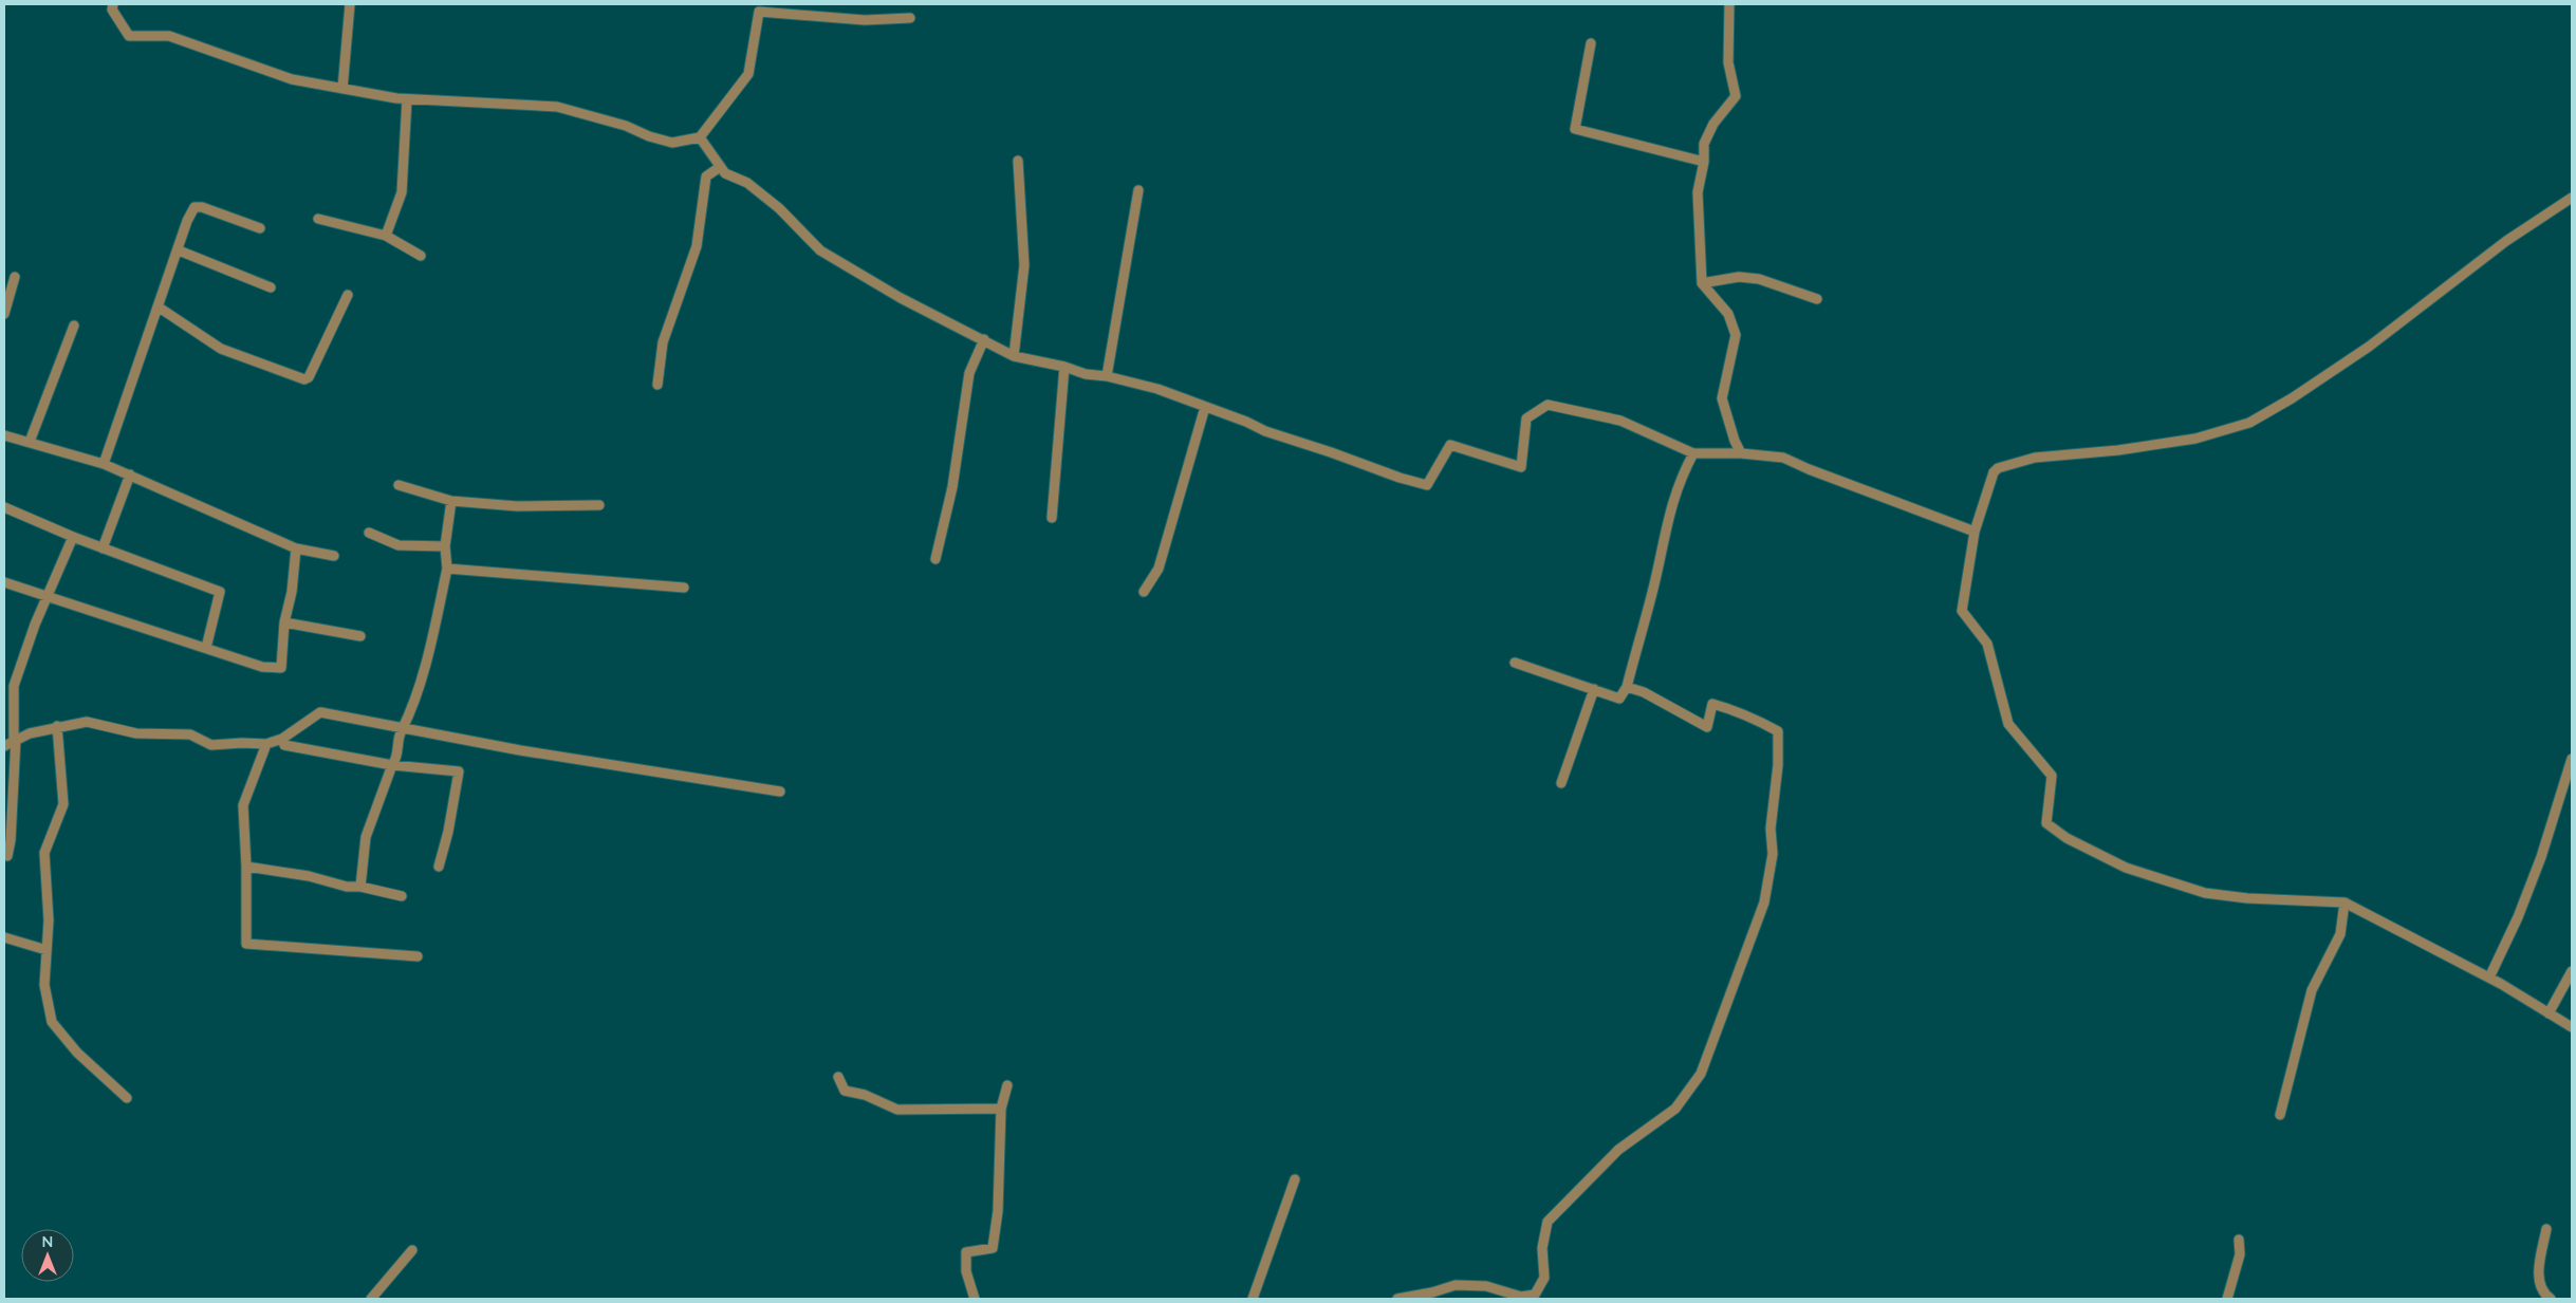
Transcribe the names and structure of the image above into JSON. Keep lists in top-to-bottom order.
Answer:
{
  "north": "top"
}
